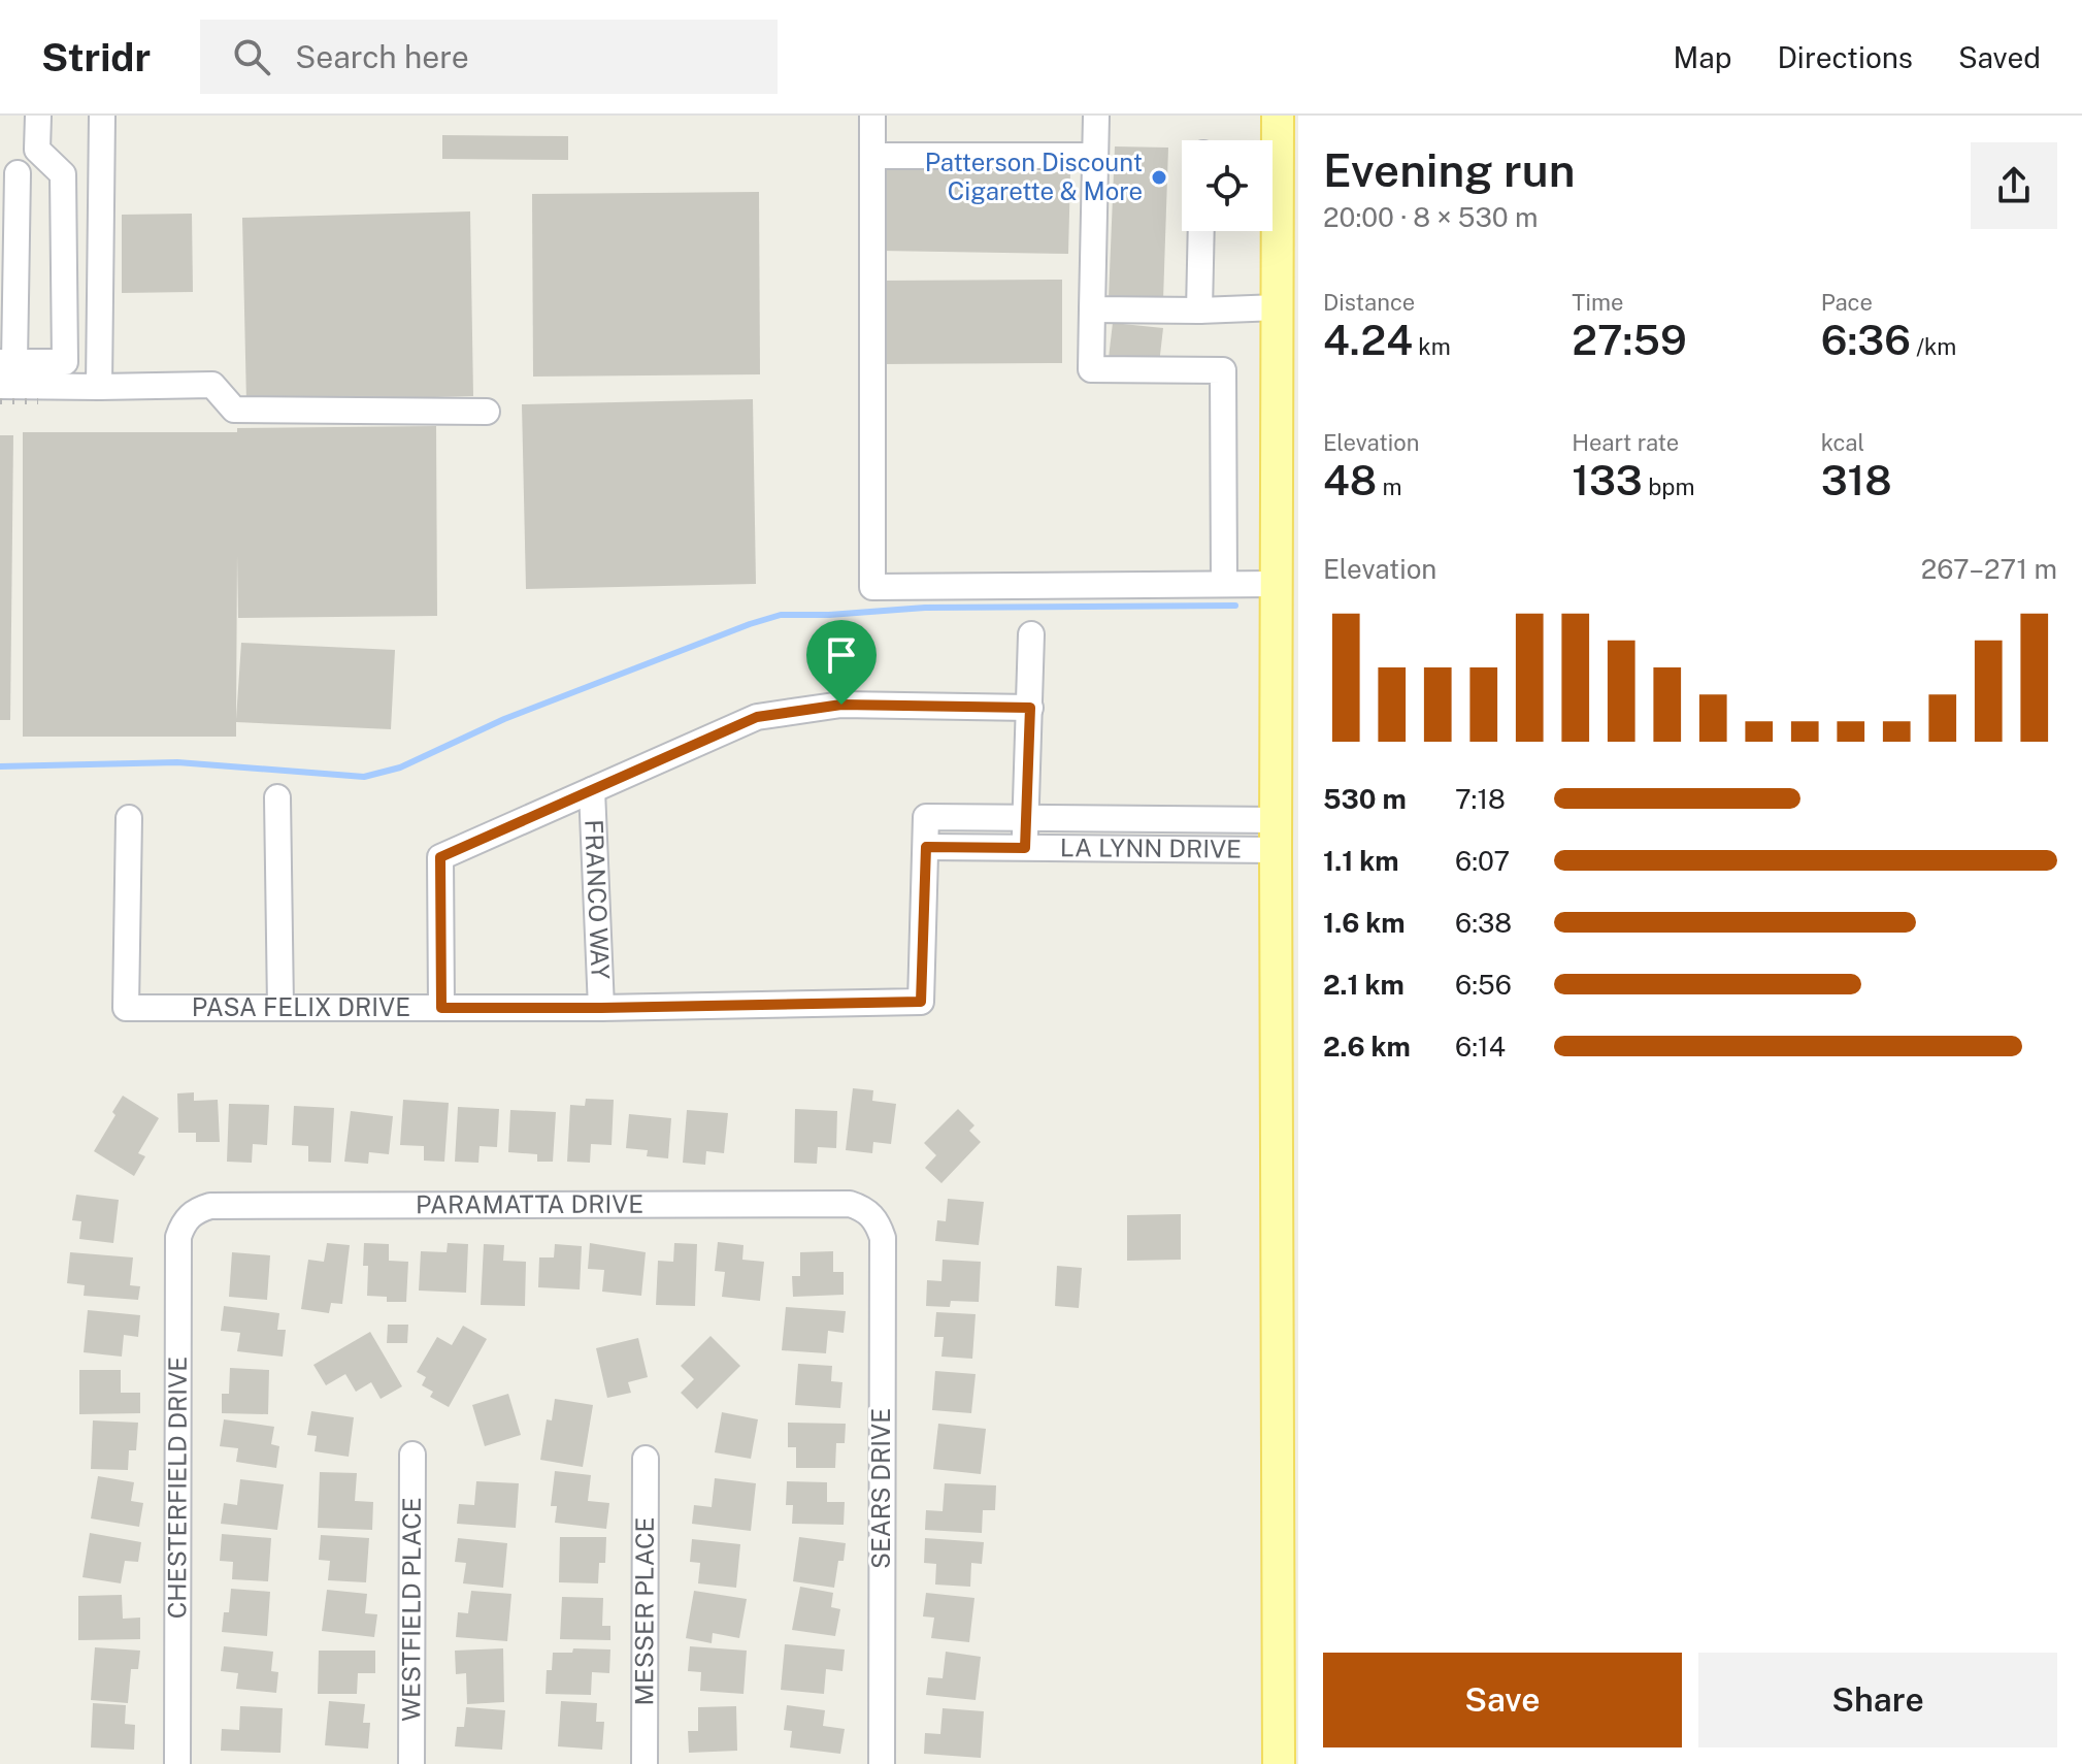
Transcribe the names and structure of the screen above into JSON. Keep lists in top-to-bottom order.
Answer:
{
  "streets": {
    "street": [
      "LA LYNN DRIVE",
      "FRANCO WAY",
      "PASA FELIX DRIVE",
      "PARAMATTA DRIVE",
      "CHESTERFIELD DRIVE",
      "SEARS DRIVE",
      "WESTFIELD PLACE",
      "MESSER PLACE"
    ]
  },
  "crossings": [
    ["LA LYNN DRIVE", "PASA FELIX DRIVE"],
    ["FRANCO WAY", "PASA FELIX DRIVE"],
    ["PARAMATTA DRIVE", "CHESTERFIELD DRIVE"],
    ["PARAMATTA DRIVE", "SEARS DRIVE"]
  ],
  "places": ["Patterson Discount Cigarette & More"],
  "page": {
    "header": "Stridr",
    "search": "Search here",
    "nav": ["Map", "Directions", "Saved"],
    "heading": ["Evening run", "20:00 · 8 × 530 m"],
    "stats": [
      ["Distance", "4.24 km"],
      ["Time", "27:59"],
      ["Pace", "6:36 /km"],
      ["Elevation", "48 m"],
      ["Heart rate", "133 bpm"],
      ["kcal", "318"]
    ],
    "chart": ["Elevation", "267–271 m"],
    "list": [
      {
        "name": "530 m",
        "note": "7:18"
      },
      {
        "name": "1.1 km",
        "note": "6:07"
      },
      {
        "name": "1.6 km",
        "note": "6:38"
      },
      {
        "name": "2.1 km",
        "note": "6:56"
      },
      {
        "name": "2.6 km",
        "note": "6:14"
      }
    ],
    "buttons": ["Save", "Share"]
  }
}
